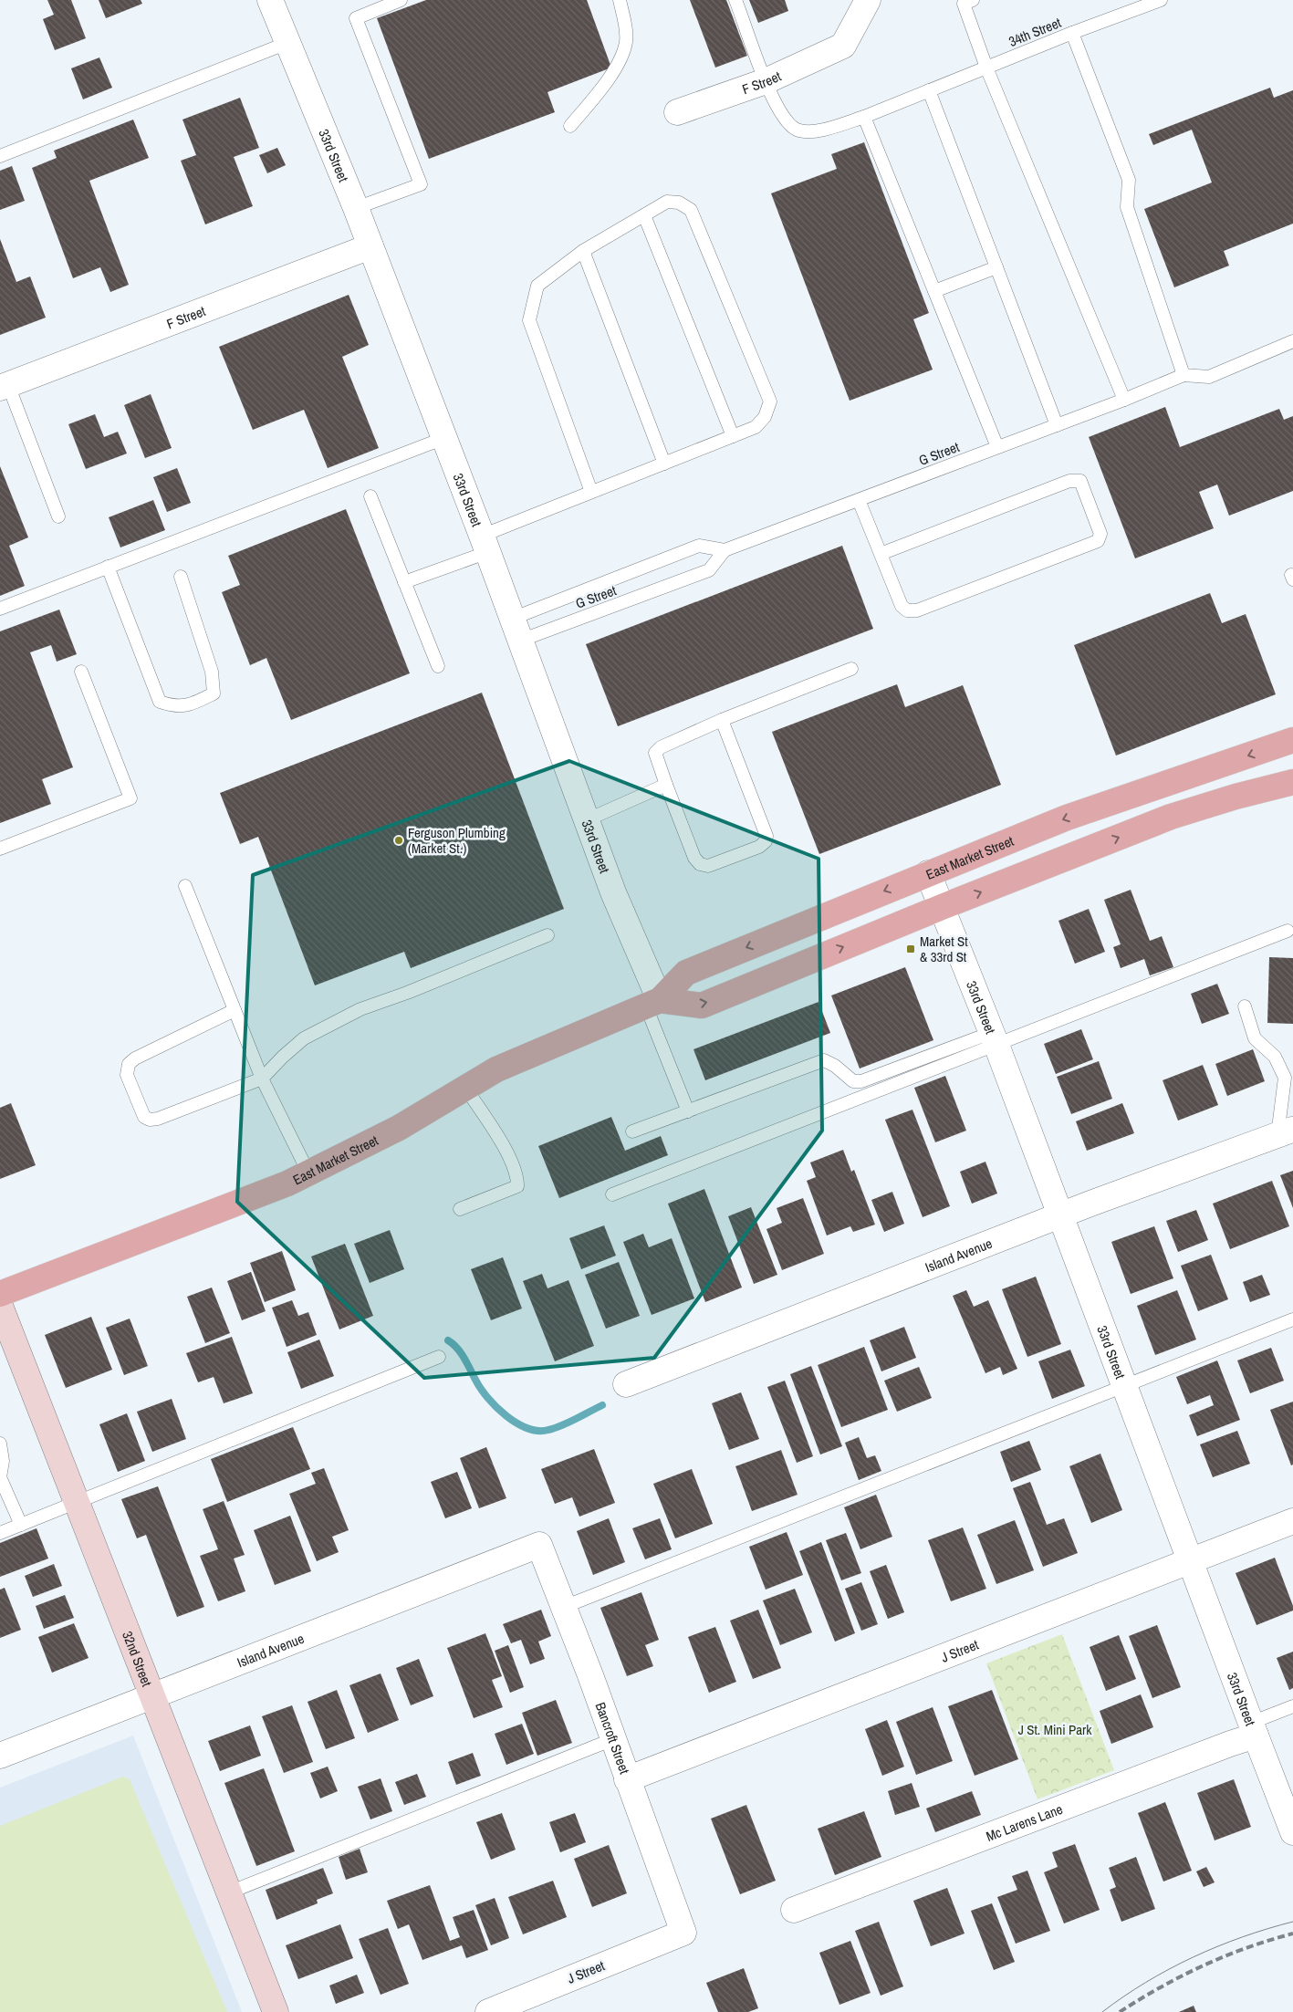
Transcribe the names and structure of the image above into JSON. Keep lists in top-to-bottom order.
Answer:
{
  "streets": {
    "main road": ["East Market Street", "32nd Street"],
    "street": [
      "F Street",
      "33rd Street",
      "Island Avenue",
      "J Street",
      "Bancroft Street",
      "Mc Larens Lane"
    ],
    "lane": ["34th Street", "G Street"]
  },
  "crossings": [
    ["34th Street", "F Street"],
    ["34th Street", "G Street"],
    ["F Street", "33rd Street"],
    ["33rd Street", "G Street"],
    ["33rd Street", "East Market Street"],
    ["33rd Street", "Island Avenue"],
    ["33rd Street", "J Street"],
    ["33rd Street", "Mc Larens Lane"],
    ["Island Avenue", "32nd Street"],
    ["Island Avenue", "Bancroft Street"],
    ["J Street", "Bancroft Street"]
  ],
  "parks": ["J St. Mini Park"],
  "places": {
    "other": ["Ferguson Plumbing (Market St.)"],
    "transit": ["Market St & 33rd St"]
  }
}
